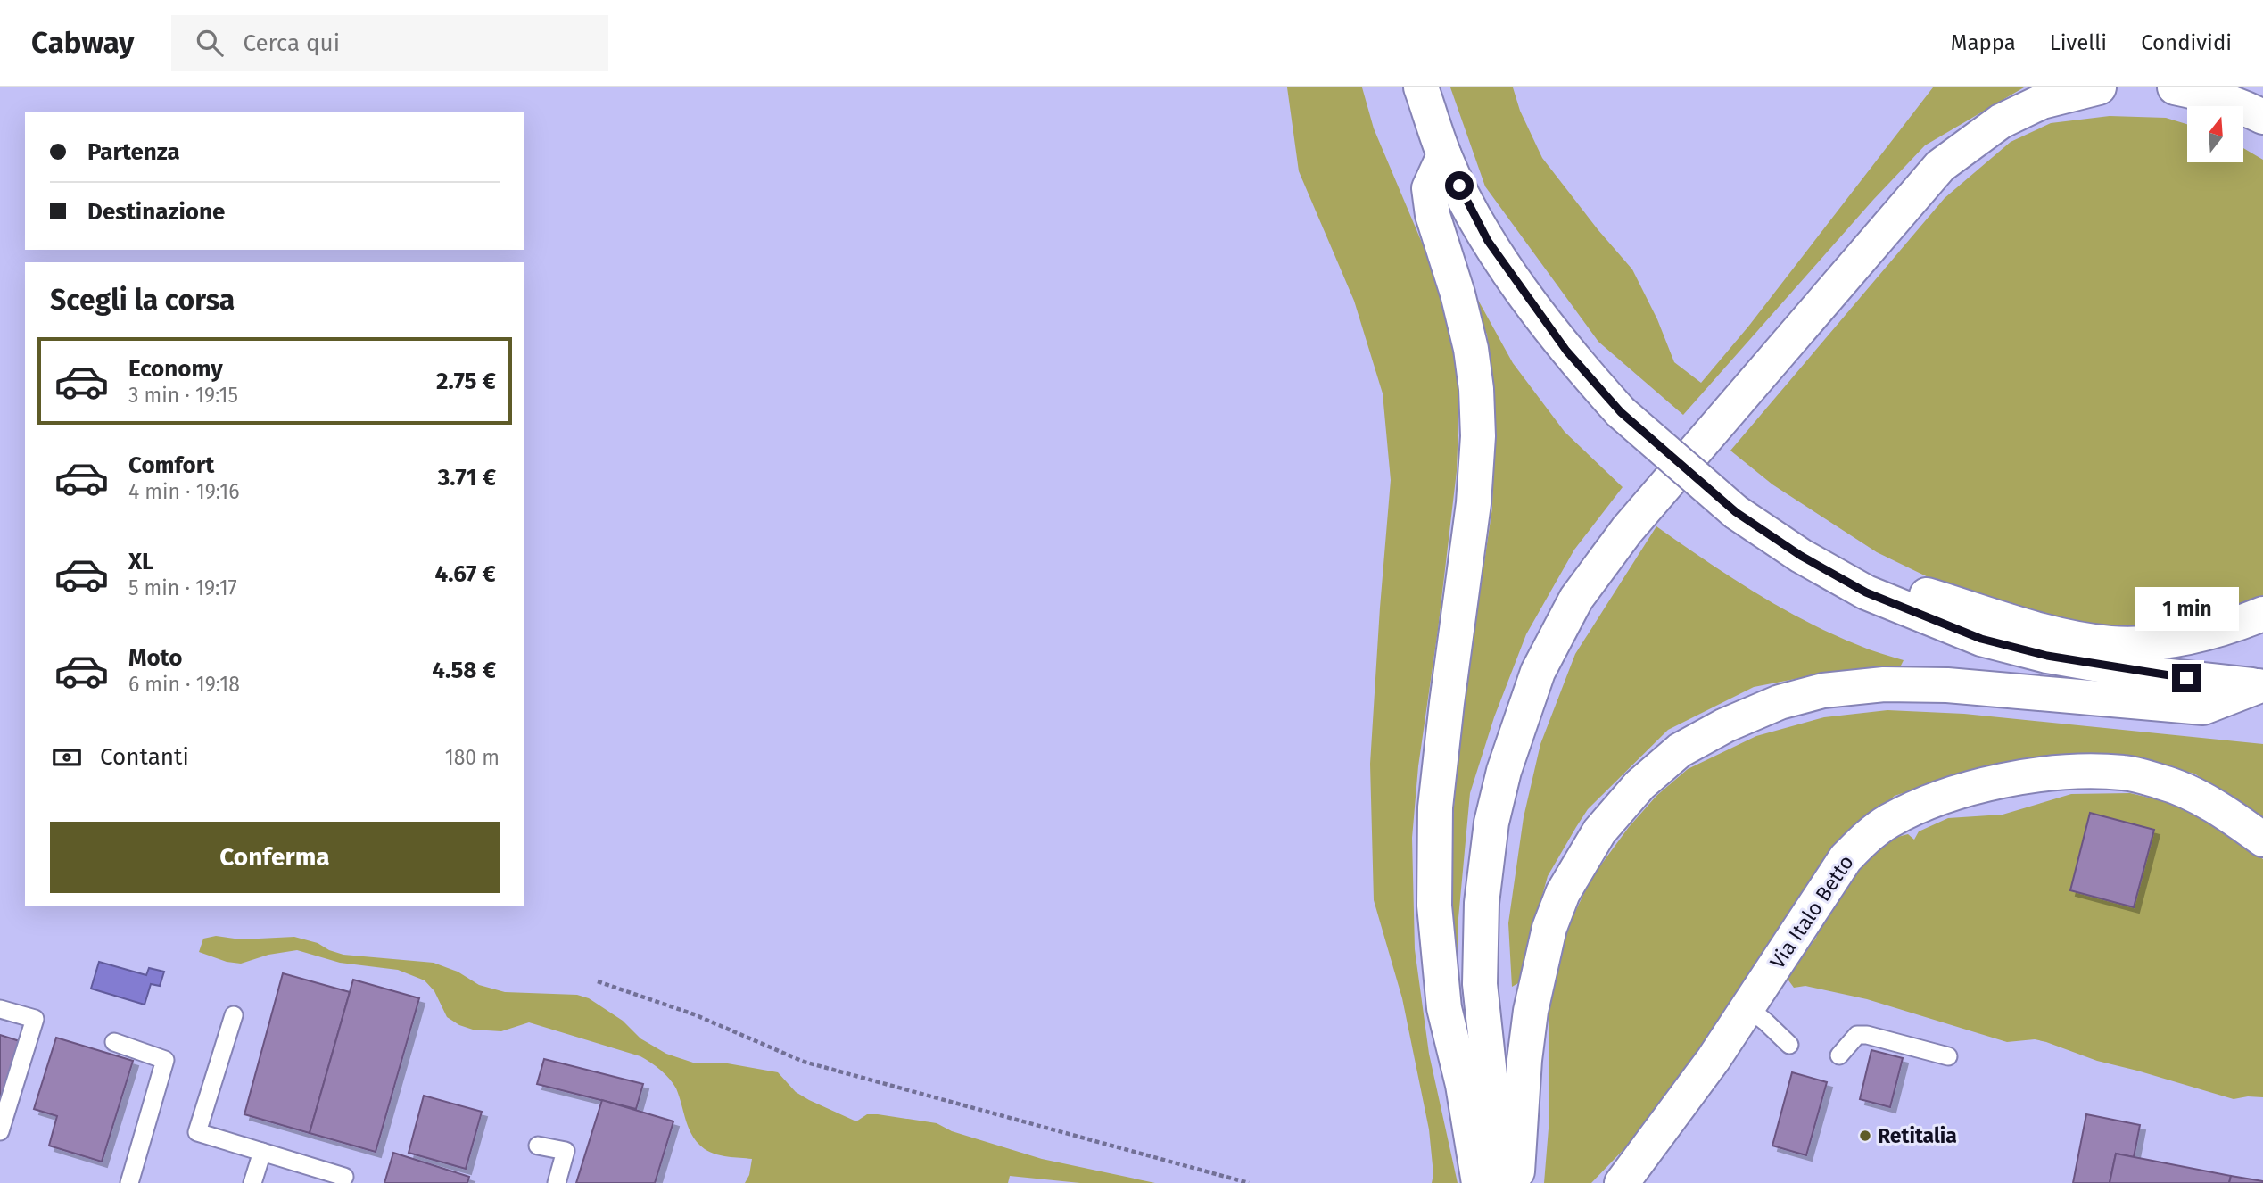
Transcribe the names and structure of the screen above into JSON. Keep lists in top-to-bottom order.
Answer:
{
  "streets": {
    "main road": ["Via Italo Betto"]
  },
  "places": ["Retitalia"],
  "north": "top",
  "page": {
    "header": "Cabway",
    "search": "Cerca qui",
    "nav": ["Mappa", "Livelli", "Condividi"],
    "banner": ["Partenza", "Destinazione"],
    "heading": "Scegli la corsa",
    "list": [
      {
        "name": "Economy",
        "note": "3 min · 19:15",
        "value": "2.75 €"
      },
      {
        "name": "Comfort",
        "note": "4 min · 19:16",
        "value": "3.71 €"
      },
      {
        "name": "XL",
        "note": "5 min · 19:17",
        "value": "4.67 €"
      },
      {
        "name": "Moto",
        "note": "6 min · 19:18",
        "value": "4.58 €"
      }
    ],
    "bubble": "1 min",
    "pay": ["Contanti", "180 m"],
    "buttons": "Conferma"
  }
}
